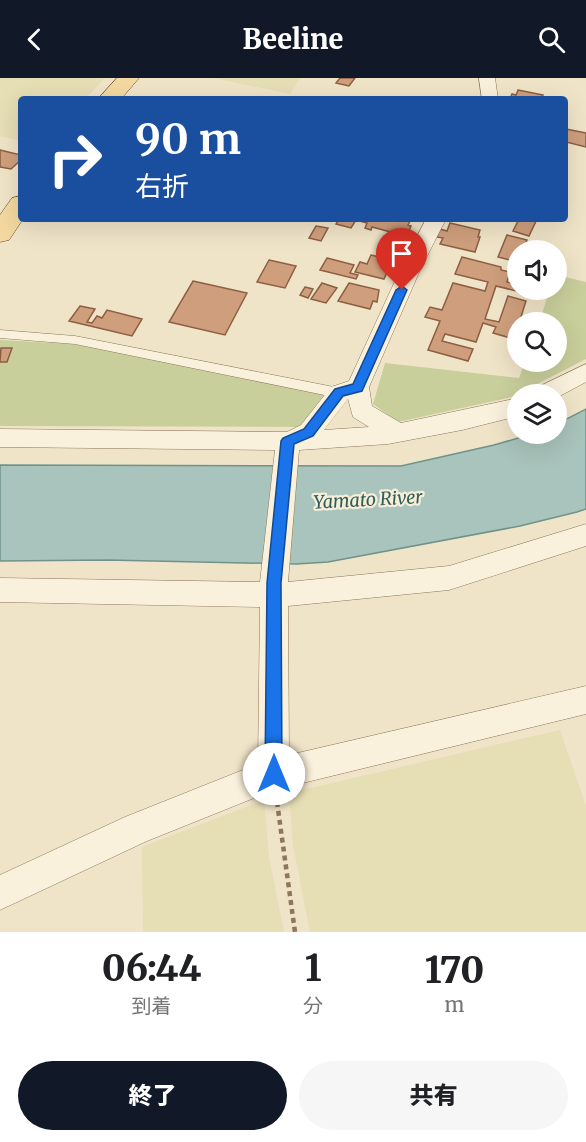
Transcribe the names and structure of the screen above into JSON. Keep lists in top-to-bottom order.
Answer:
{
  "water": ["Yamato River"],
  "page": {
    "header": "Beeline",
    "turn": ["90 m", "右折"],
    "eta": [
      "06:44",
      "到着",
      "1",
      "分",
      "170",
      "m"
    ],
    "buttons": ["終了", "共有"]
  }
}
